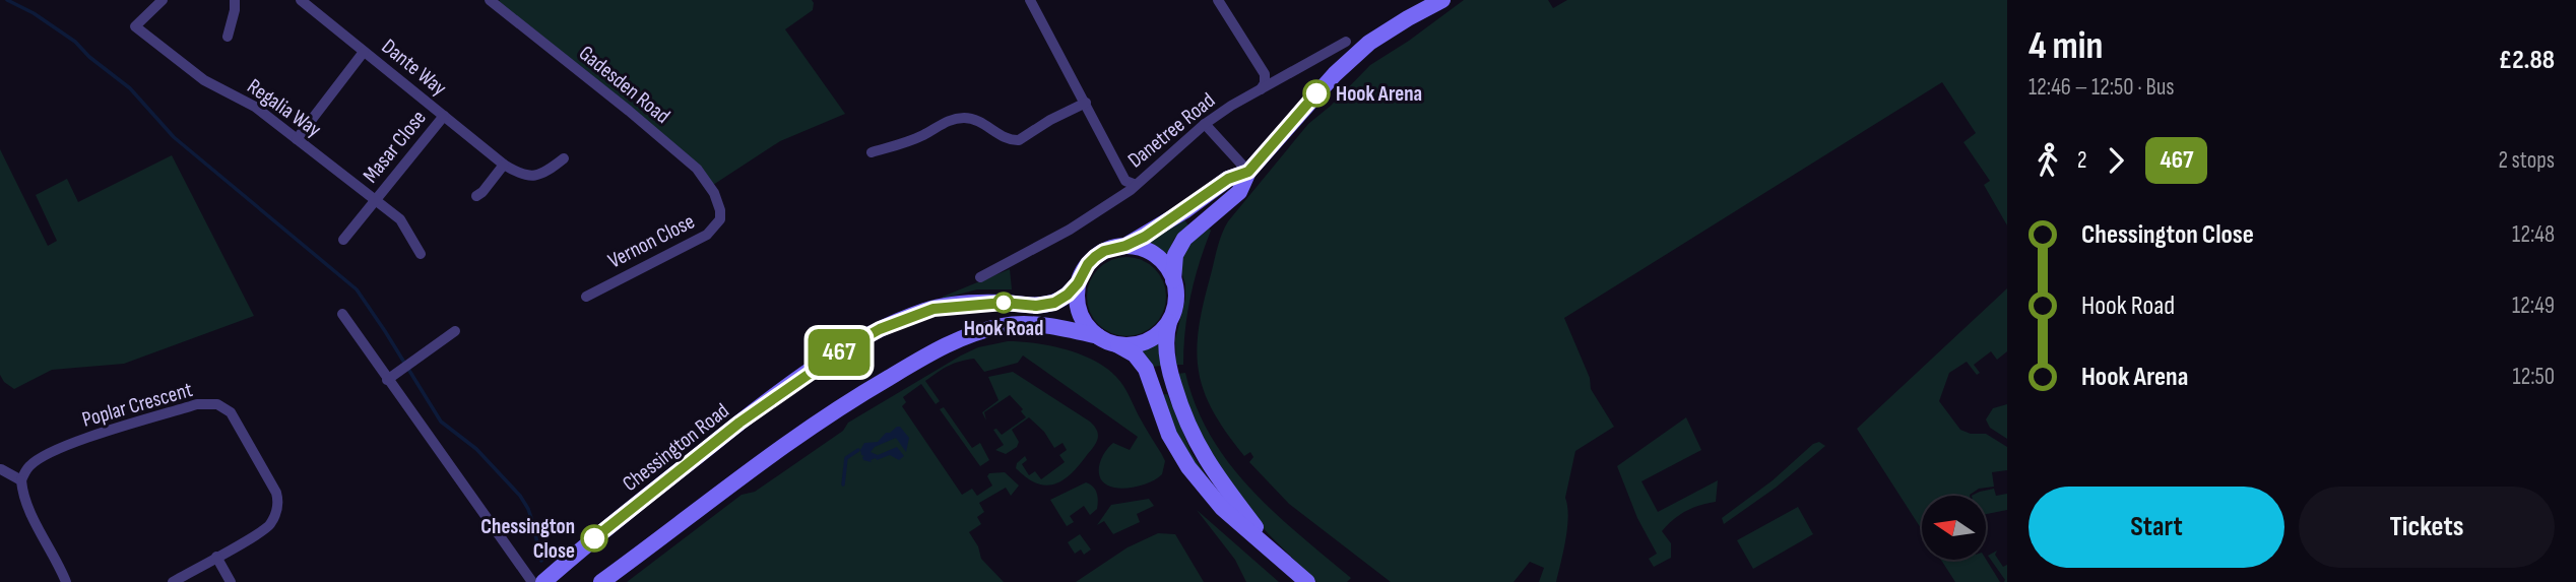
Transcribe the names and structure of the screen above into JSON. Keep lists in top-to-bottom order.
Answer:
{
  "streets": {
    "main road": ["Chessington Road"],
    "street": [
      "Dante Way",
      "Gadesden Road",
      "Regalia Way",
      "Danetree Road",
      "Masar Close",
      "Vernon Close",
      "Poplar Crescent"
    ]
  },
  "crossings": [
    ["Dante Way", "Masar Close"],
    ["Gadesden Road", "Vernon Close"],
    ["Regalia Way", "Masar Close"]
  ],
  "places": ["Hook Arena", "Hook Road", "Chessington Close"],
  "lines": ["bus line 467"],
  "north": "left",
  "page": {
    "on_map": "467",
    "heading": ["4 min", "12:46 – 12:50 · Bus", "£2.88"],
    "legs": ["2", "467", "2 stops"],
    "list": [
      {
        "name": "Chessington Close",
        "value": "12:48"
      },
      {
        "name": "Hook Road",
        "value": "12:49"
      },
      {
        "name": "Hook Arena",
        "value": "12:50"
      }
    ],
    "buttons": ["Start", "Tickets"]
  }
}
